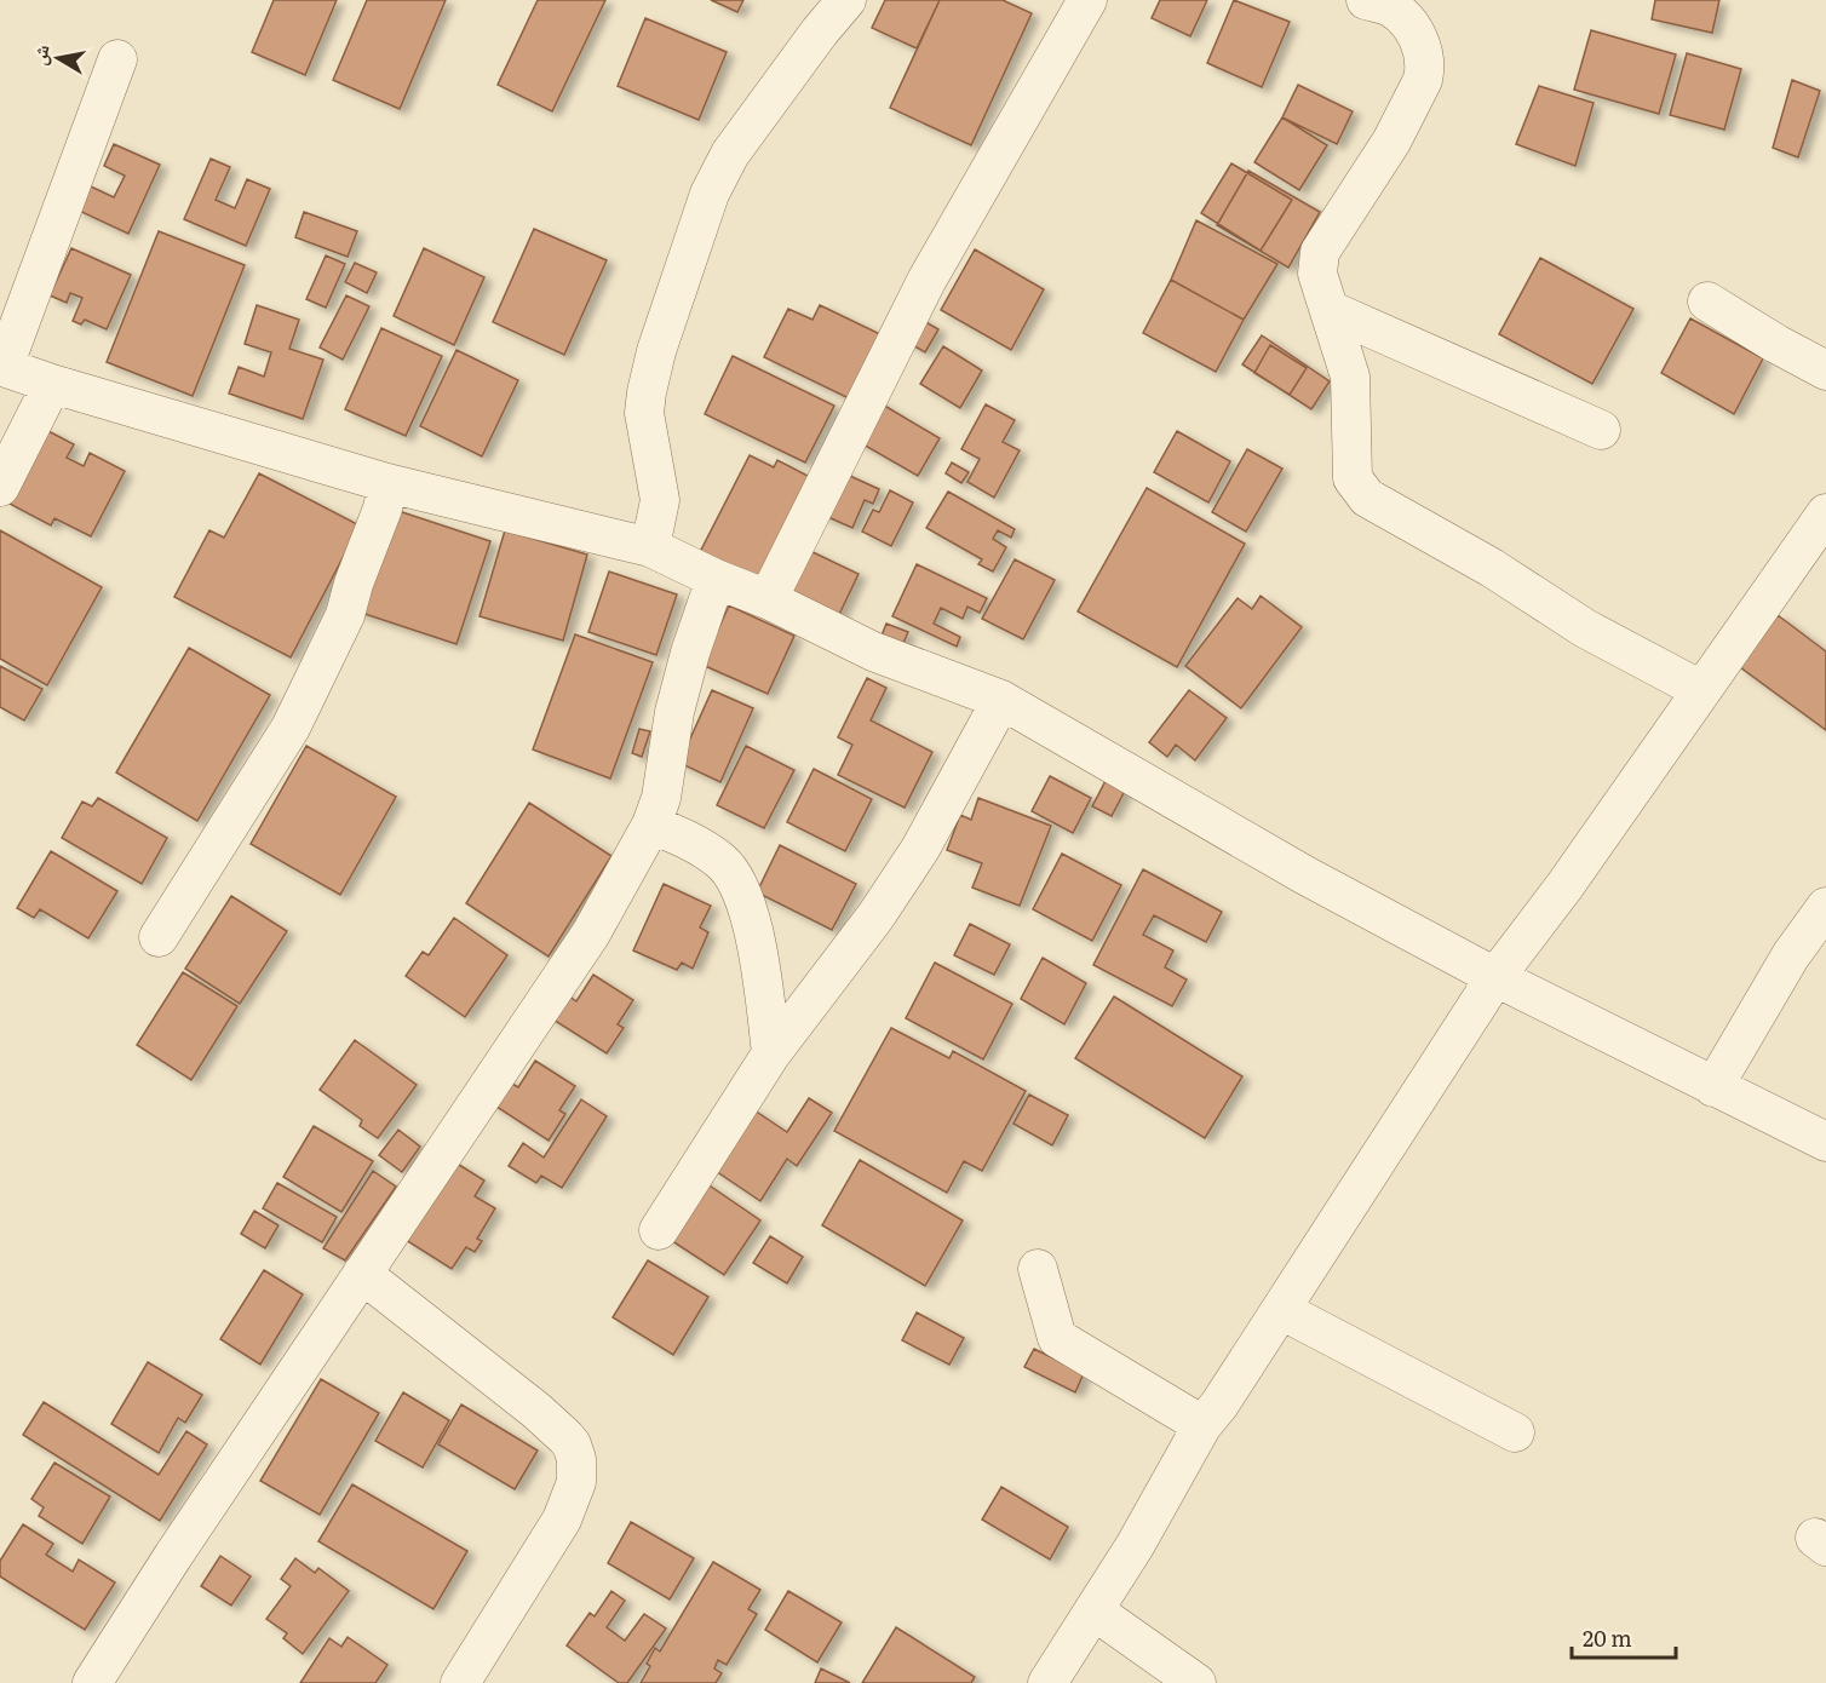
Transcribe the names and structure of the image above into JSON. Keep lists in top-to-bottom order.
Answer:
{
  "scale_bar": "20 m",
  "north": "left"
}
